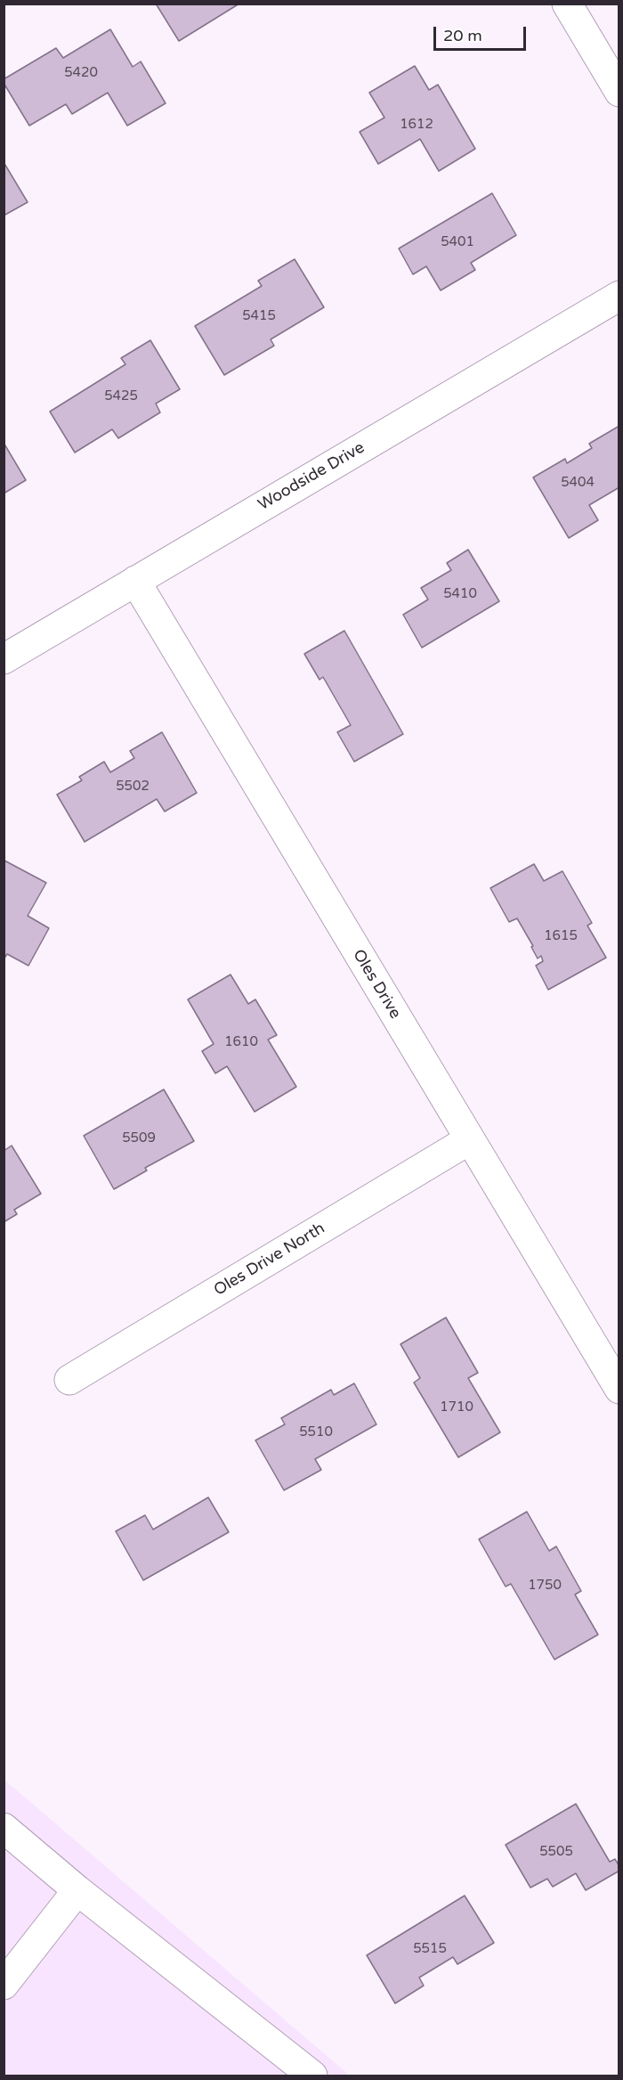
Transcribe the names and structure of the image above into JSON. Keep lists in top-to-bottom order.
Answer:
{
  "streets": {
    "street": ["Woodside Drive", "Oles Drive", "Oles Drive North"]
  },
  "crossings": [
    ["Woodside Drive", "Oles Drive"],
    ["Oles Drive", "Oles Drive North"]
  ],
  "house_numbers": [
    "5420",
    "1612",
    "5401",
    "5415",
    "5425",
    "5404",
    "5410",
    "5502",
    "1615",
    "1610",
    "5509",
    "1710",
    "5510",
    "1750",
    "5505",
    "5515"
  ],
  "scale_bar": "20 m"
}
